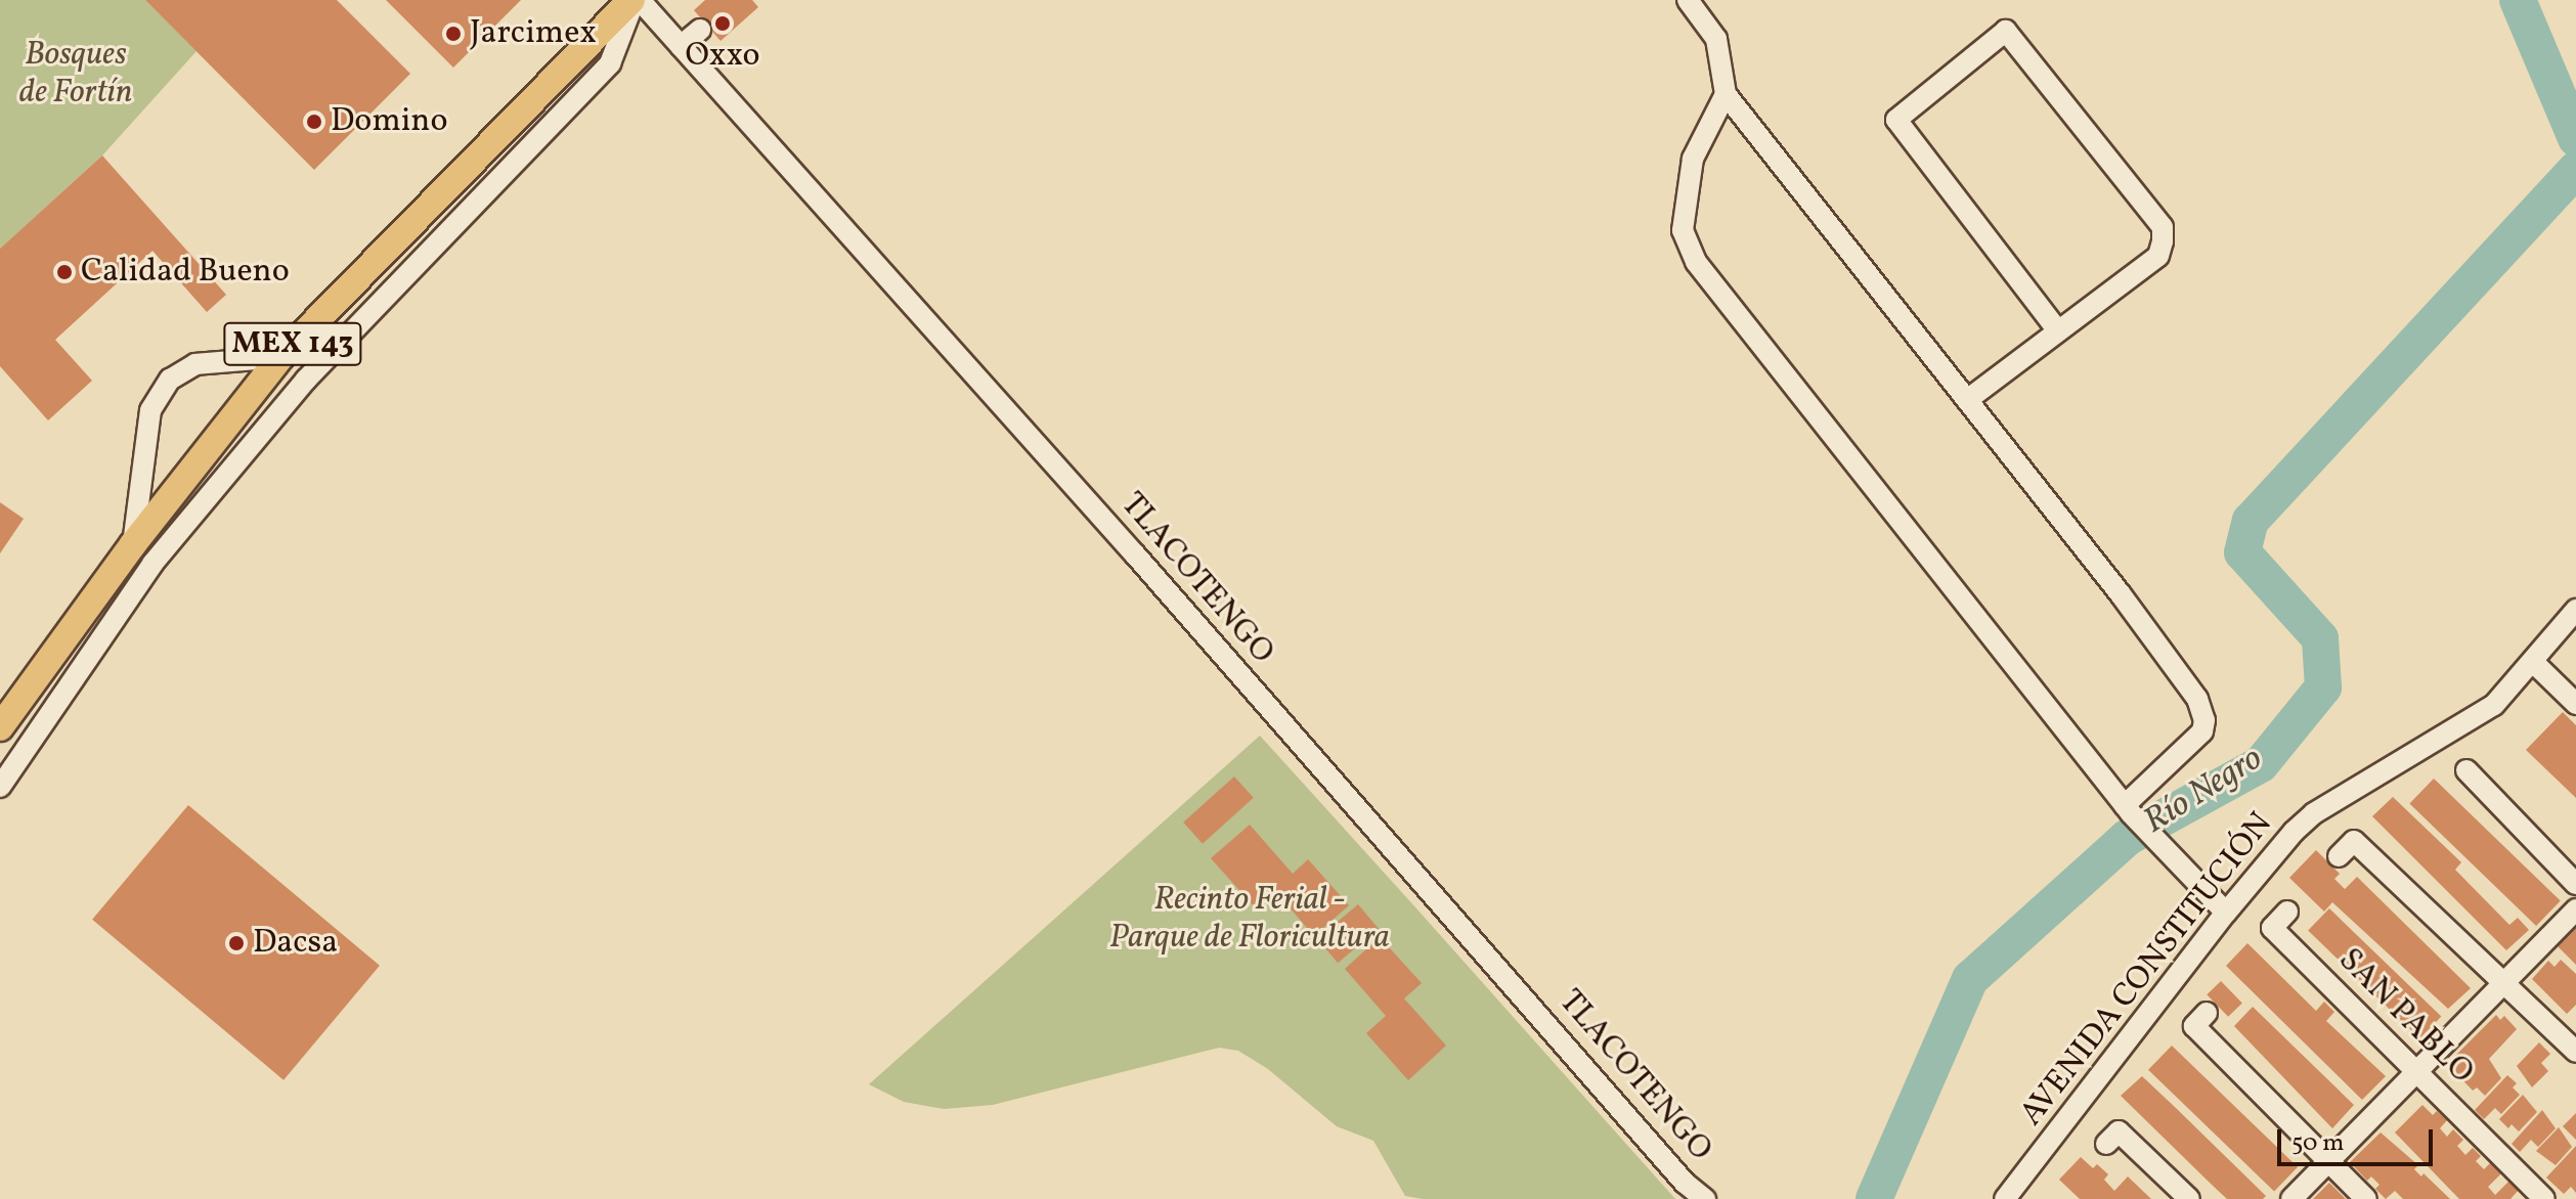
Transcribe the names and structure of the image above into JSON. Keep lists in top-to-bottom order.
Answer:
{
  "streets": {
    "main road": ["MEX 143"],
    "street": ["TLACOTENGO", "AVENIDA CONSTITUCIÓN", "SAN PABLO"]
  },
  "crossings": [
    ["MEX 143", "TLACOTENGO"]
  ],
  "water": ["Río Negro"],
  "parks": ["Bosques de Fortín", "Recinto Ferial - Parque de Floricultura"],
  "places": [
    "Oxxo",
    "Jarcimex",
    "Domino",
    "Calidad Bueno",
    "Dacsa"
  ],
  "scale_bar": "50 m"
}
